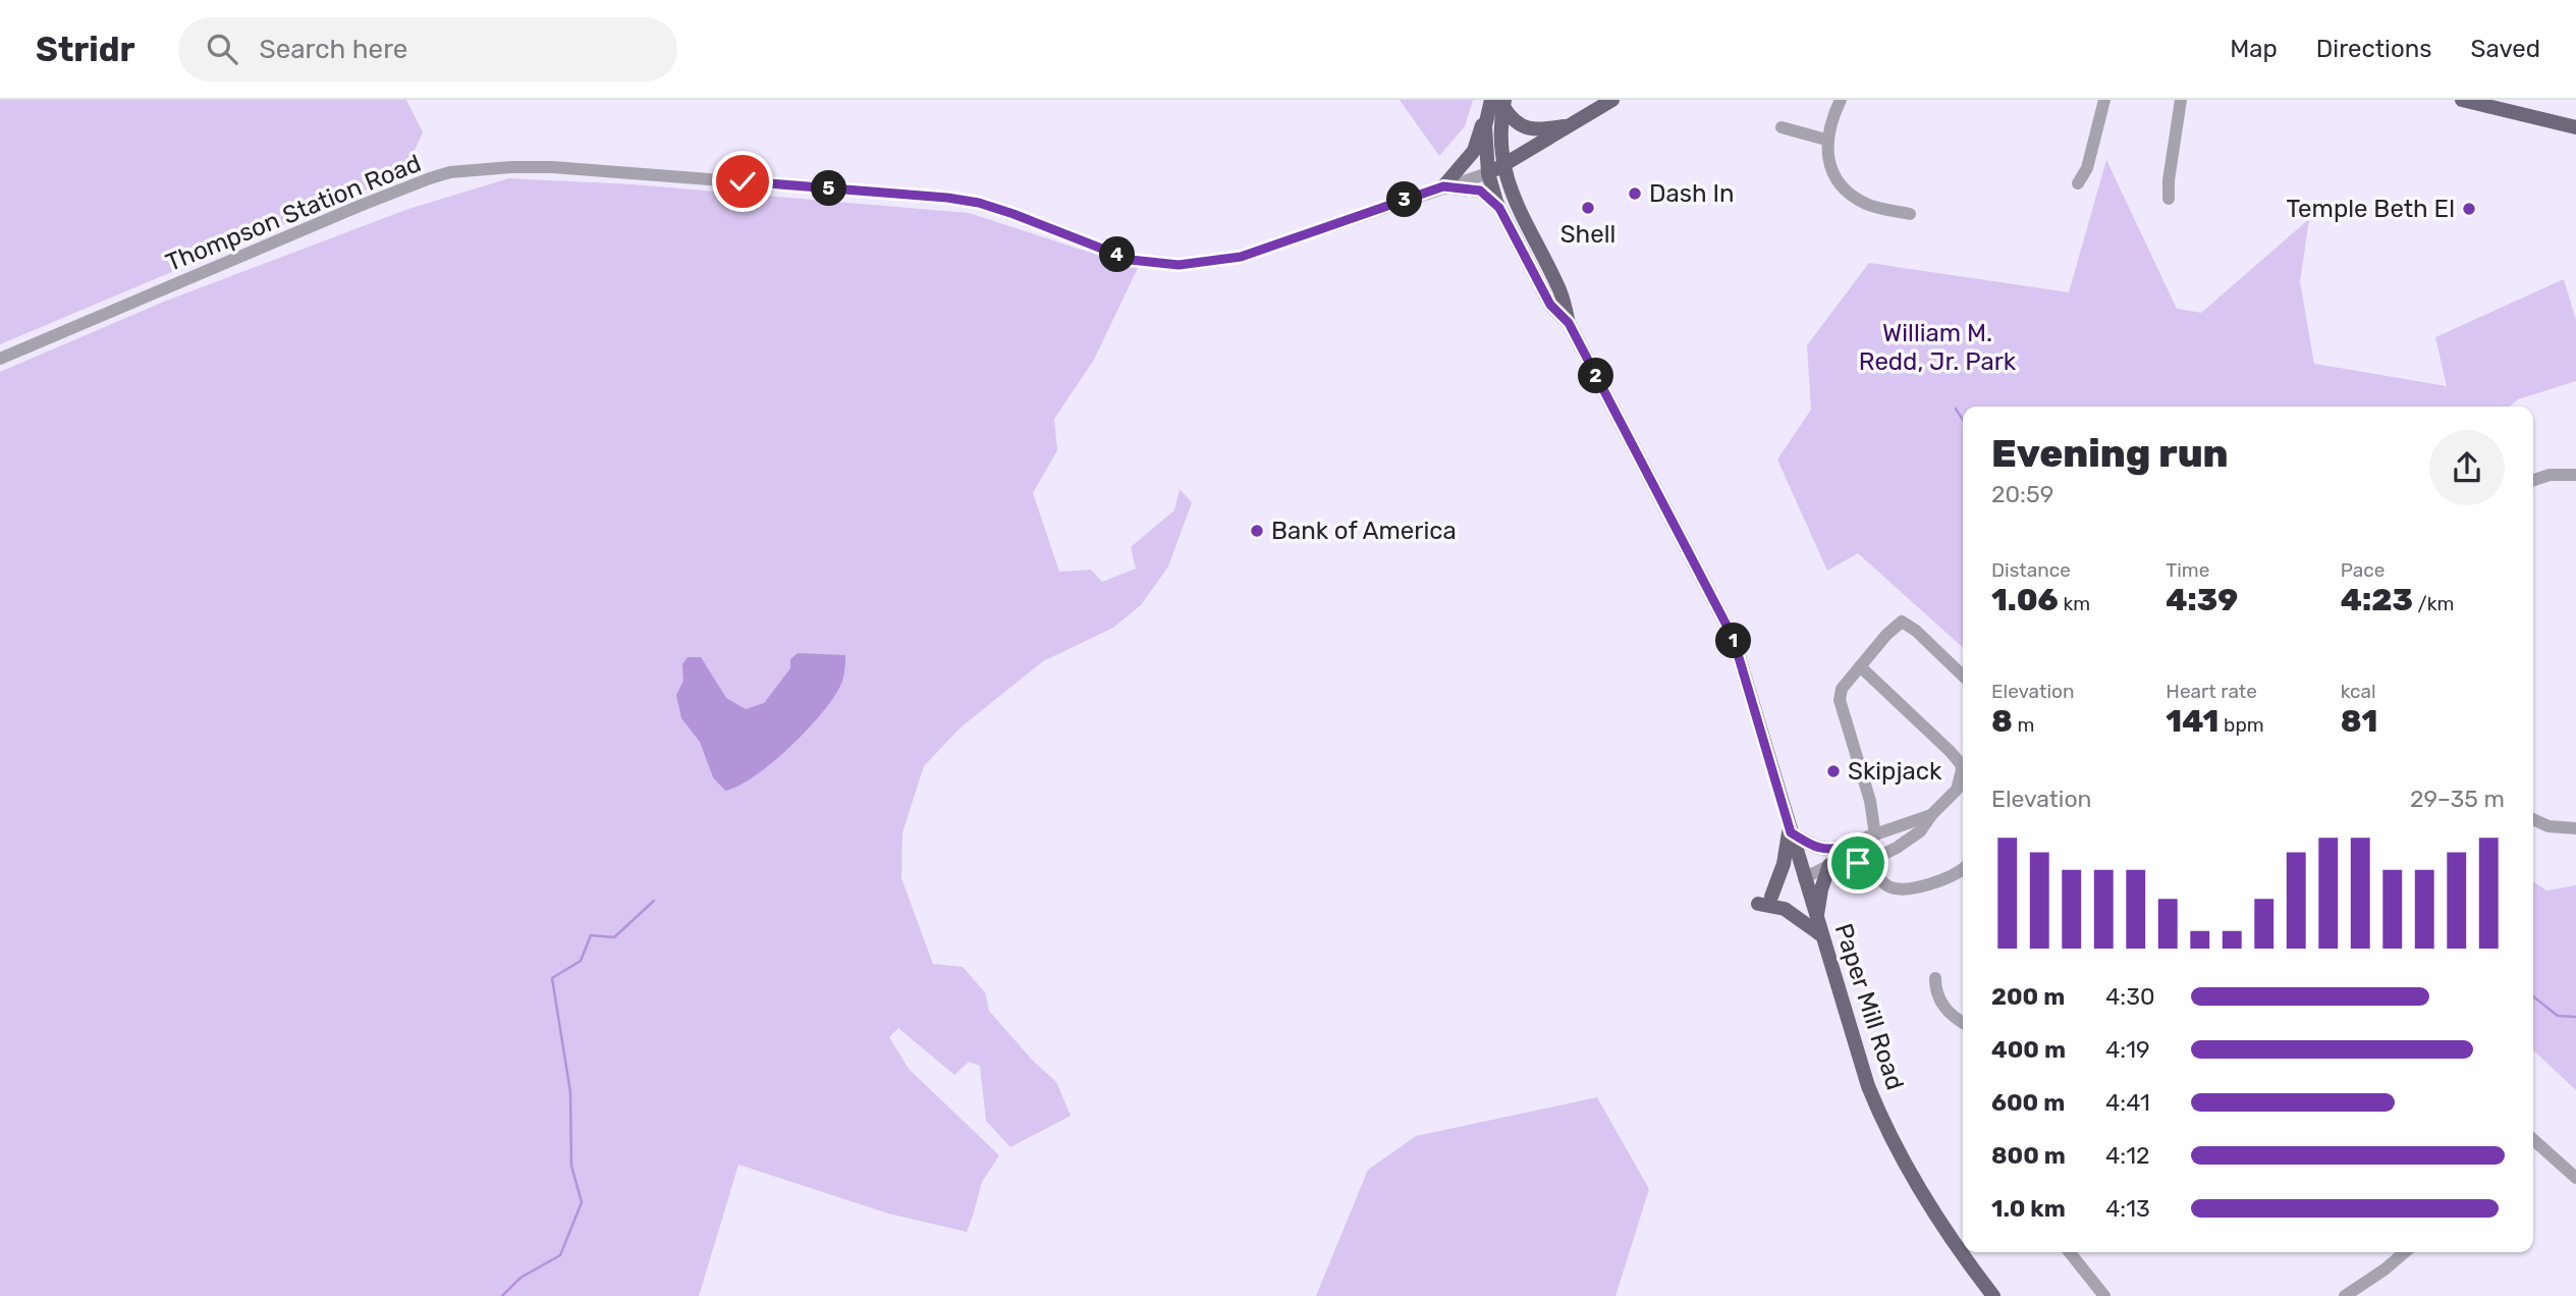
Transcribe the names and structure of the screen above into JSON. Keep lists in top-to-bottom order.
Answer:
{
  "streets": {
    "main road": ["Paper Mill Road"],
    "street": ["Thompson Station Road"]
  },
  "crossings": [
    ["Thompson Station Road", "Paper Mill Road"]
  ],
  "parks": ["William M. Redd, Jr. Park"],
  "places": [
    "Dash In",
    "Shell",
    "Temple Beth El",
    "Bank of America",
    "Skipjack"
  ],
  "page": {
    "header": "Stridr",
    "search": "Search here",
    "nav": ["Map", "Directions", "Saved"],
    "pins": [
      "5",
      "3",
      "4",
      "2",
      "1"
    ],
    "heading": ["Evening run", "20:59"],
    "stats": [
      ["Distance", "1.06 km"],
      ["Time", "4:39"],
      ["Pace", "4:23 /km"],
      ["Elevation", "8 m"],
      ["Heart rate", "141 bpm"],
      ["kcal", "81"]
    ],
    "chart": ["Elevation", "29–35 m"],
    "list": [
      {
        "name": "200 m",
        "note": "4:30"
      },
      {
        "name": "400 m",
        "note": "4:19"
      },
      {
        "name": "600 m",
        "note": "4:41"
      },
      {
        "name": "800 m",
        "note": "4:12"
      },
      {
        "name": "1.0 km",
        "note": "4:13"
      }
    ]
  }
}
